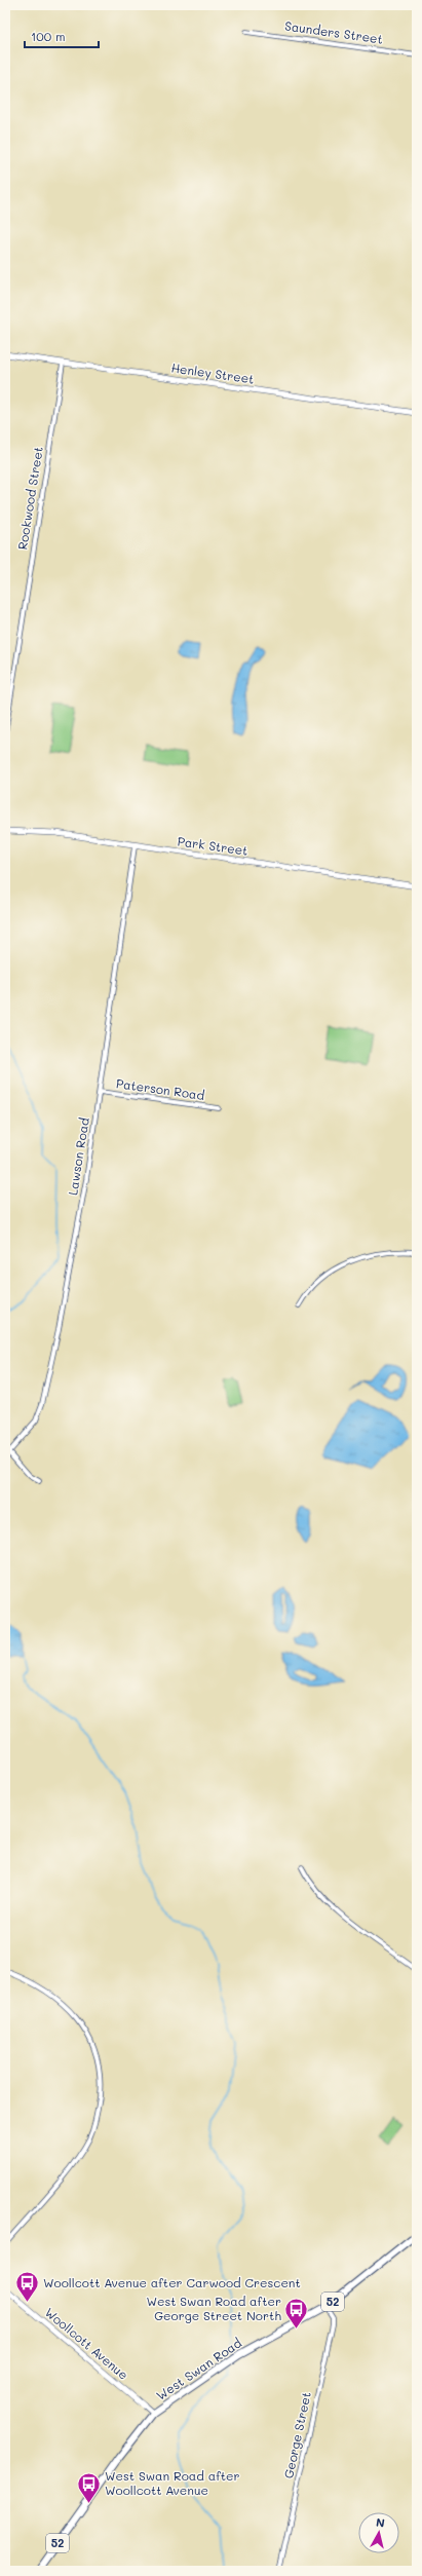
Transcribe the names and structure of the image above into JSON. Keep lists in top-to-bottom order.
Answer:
{
  "streets": {
    "main road": ["52", "West Swan Road"],
    "street": [
      "Saunders Street",
      "Henley Street",
      "Rookwood Street",
      "Park Street",
      "Paterson Road",
      "Lawson Road",
      "Woollcott Avenue",
      "George Street"
    ]
  },
  "crossings": [
    ["Henley Street", "Rookwood Street"],
    ["Park Street", "Lawson Road"],
    ["Paterson Road", "Lawson Road"],
    ["Woollcott Avenue", "West Swan Road"],
    ["West Swan Road", "George Street"]
  ],
  "places": {
    "bus stop": ["Woollcott Avenue after Carwood Crescent", "West Swan Road after George Street North", "West Swan Road after Woollcott Avenue"]
  },
  "scale_bar": "100 m",
  "north": "top"
}
